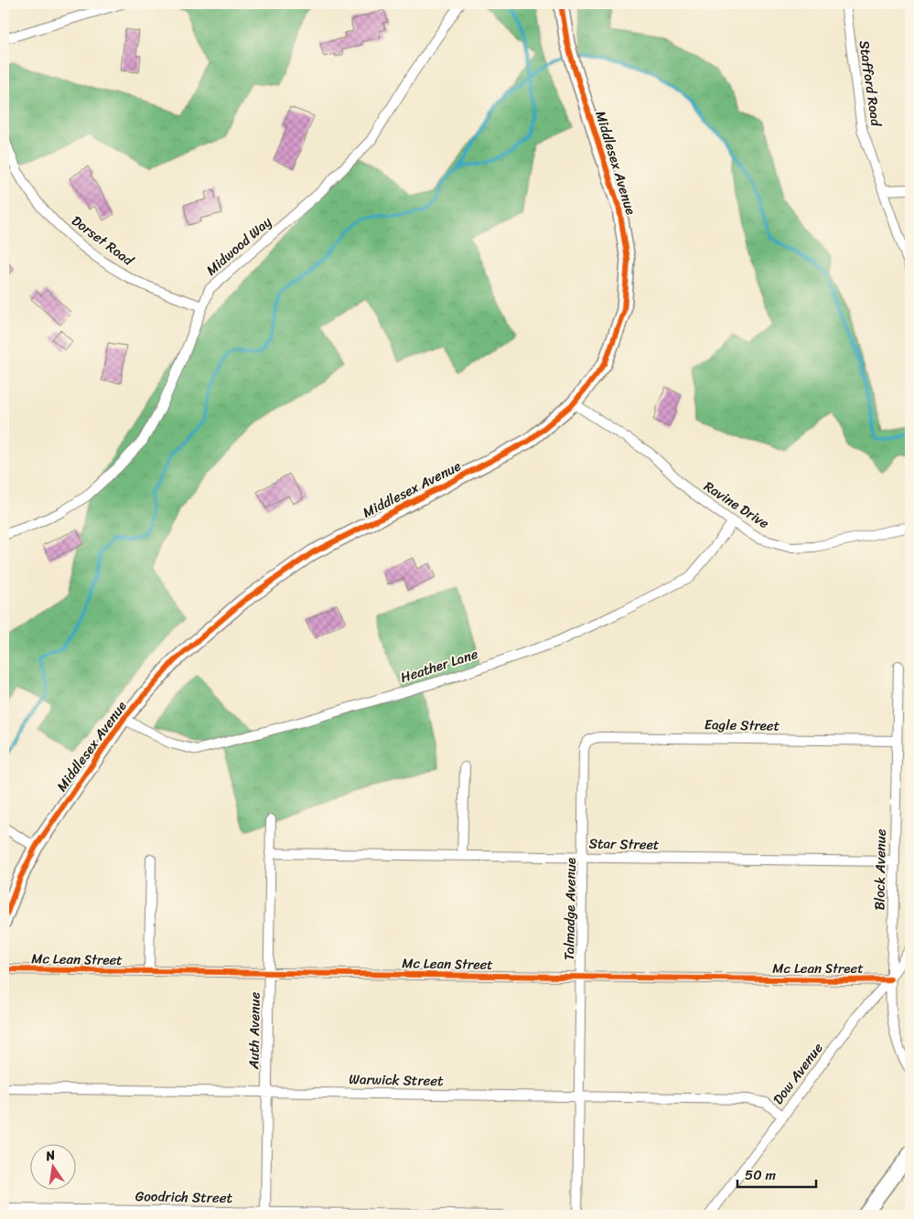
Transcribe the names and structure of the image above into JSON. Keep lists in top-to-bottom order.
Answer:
{
  "streets": {
    "street": [
      "Stafford Road",
      "Middlesex Avenue",
      "Dorset Road",
      "Midwood Way",
      "Ravine Drive",
      "Heather Lane",
      "Eagle Street",
      "Star Street",
      "Block Avenue",
      "Talmadge Avenue",
      "Mc Lean Street",
      "Auth Avenue",
      "Dow Avenue",
      "Warwick Street",
      "Goodrich Street"
    ]
  },
  "crossings": [
    ["Middlesex Avenue", "Ravine Drive"],
    ["Middlesex Avenue", "Heather Lane"],
    ["Dorset Road", "Midwood Way"],
    ["Ravine Drive", "Heather Lane"],
    ["Eagle Street", "Block Avenue"],
    ["Eagle Street", "Talmadge Avenue"],
    ["Star Street", "Block Avenue"],
    ["Star Street", "Talmadge Avenue"],
    ["Star Street", "Auth Avenue"],
    ["Block Avenue", "Mc Lean Street"],
    ["Block Avenue", "Dow Avenue"],
    ["Talmadge Avenue", "Mc Lean Street"],
    ["Talmadge Avenue", "Warwick Street"],
    ["Mc Lean Street", "Auth Avenue"],
    ["Mc Lean Street", "Dow Avenue"],
    ["Auth Avenue", "Warwick Street"],
    ["Auth Avenue", "Goodrich Street"],
    ["Dow Avenue", "Warwick Street"]
  ],
  "scale_bar": "50 m",
  "north": "top"
}
